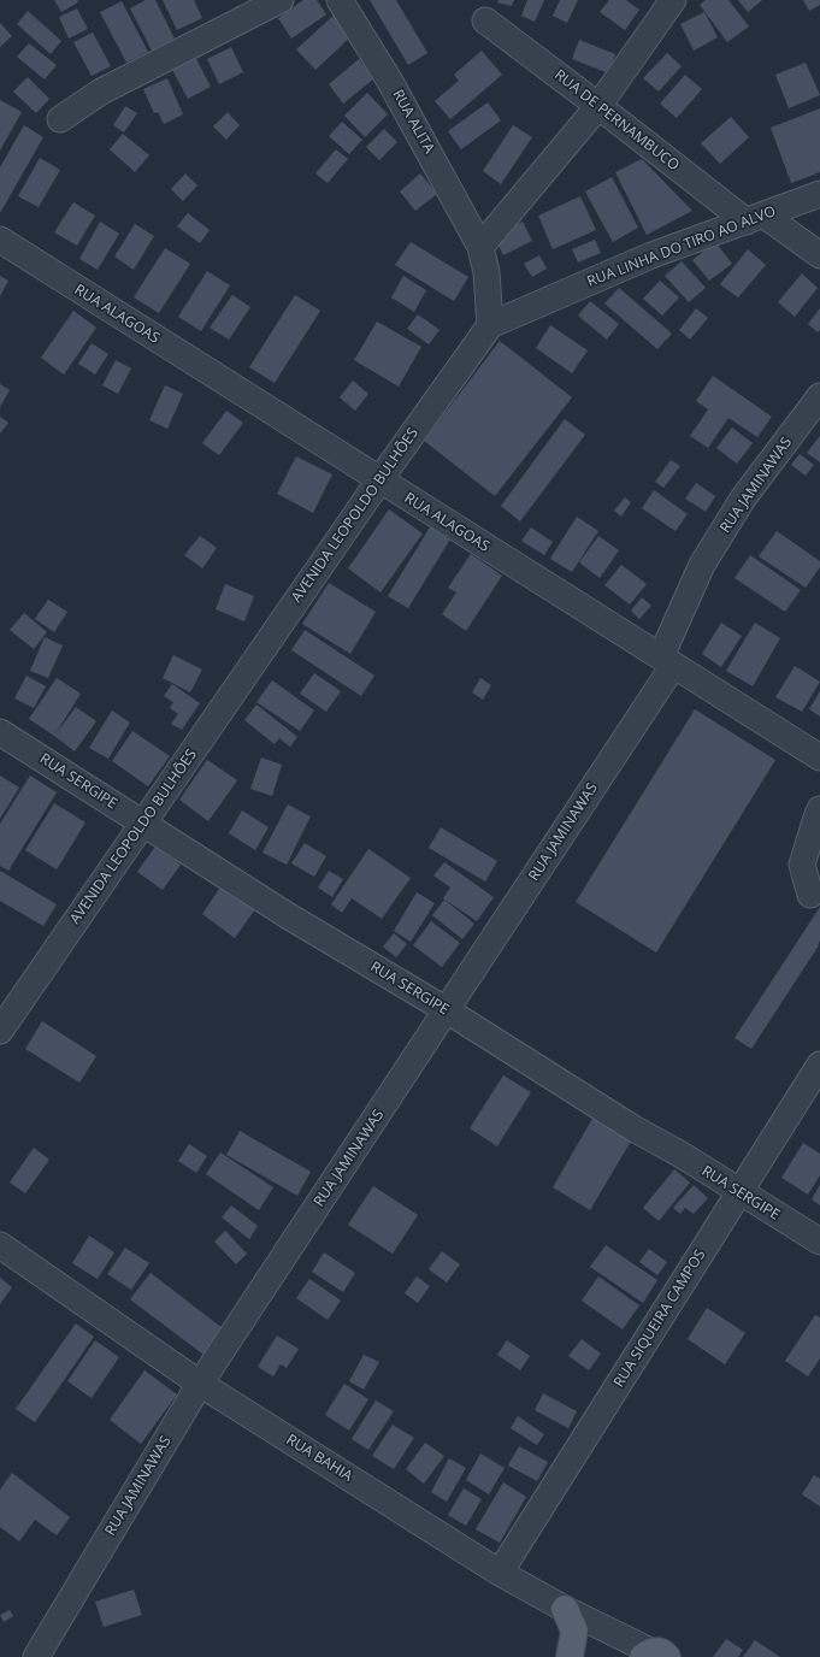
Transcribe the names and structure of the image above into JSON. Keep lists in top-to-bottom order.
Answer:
{
  "streets": {
    "street": [
      "RUA DE PERNAMBUCO",
      "RUA ALITA",
      "RUA LINHA DO TIRO AO ALVO",
      "RUA ALAGOAS",
      "RUA JAMINAWAS",
      "AVENIDA LEOPOLDO BULHÕES",
      "RUA SERGIPE",
      "RUA SIQUEIRA CAMPOS",
      "RUA BAHIA"
    ]
  },
  "crossings": [
    ["RUA DE PERNAMBUCO", "RUA LINHA DO TIRO AO ALVO"],
    ["RUA LINHA DO TIRO AO ALVO", "AVENIDA LEOPOLDO BULHÕES"],
    ["RUA ALAGOAS", "RUA JAMINAWAS"],
    ["RUA ALAGOAS", "AVENIDA LEOPOLDO BULHÕES"],
    ["RUA JAMINAWAS", "RUA SERGIPE"],
    ["RUA JAMINAWAS", "RUA BAHIA"],
    ["AVENIDA LEOPOLDO BULHÕES", "RUA SERGIPE"],
    ["RUA SERGIPE", "RUA SIQUEIRA CAMPOS"],
    ["RUA SIQUEIRA CAMPOS", "RUA BAHIA"]
  ]
}
